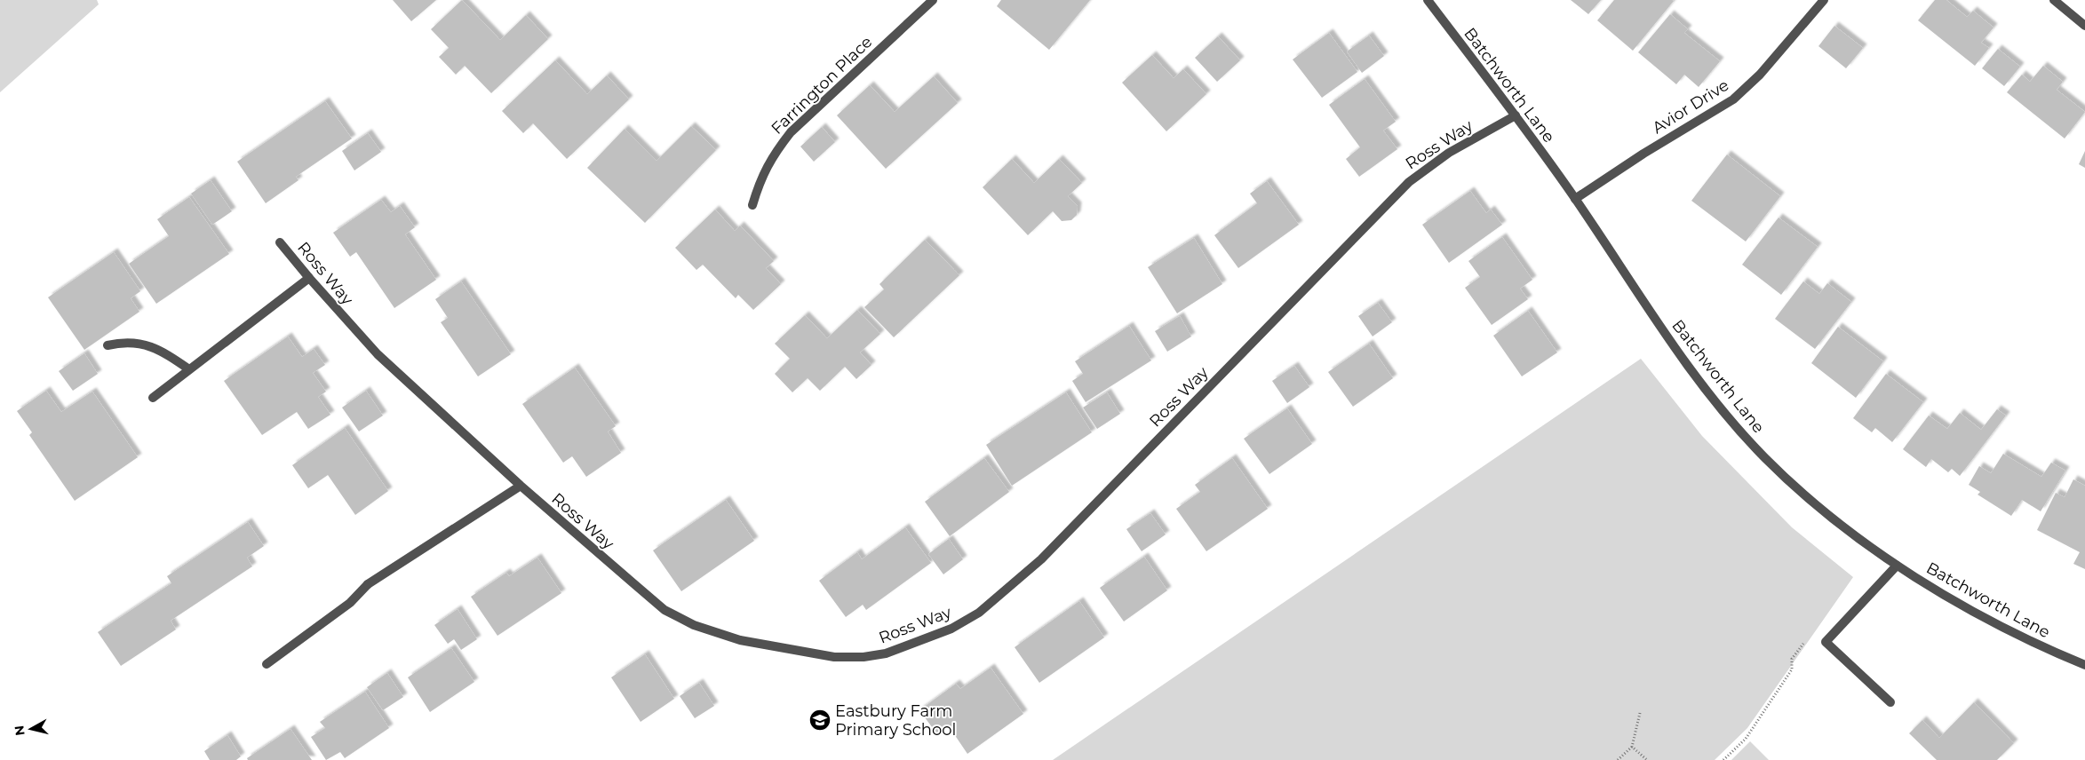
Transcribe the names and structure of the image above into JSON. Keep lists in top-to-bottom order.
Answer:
{
  "streets": {
    "street": [
      "Farrington Place",
      "Batchworth Lane",
      "Avior Drive",
      "Ross Way"
    ]
  },
  "crossings": [
    ["Batchworth Lane", "Avior Drive"],
    ["Batchworth Lane", "Ross Way"]
  ],
  "places": {
    "school or university": ["Eastbury Farm Primary School"]
  },
  "north": "left"
}
